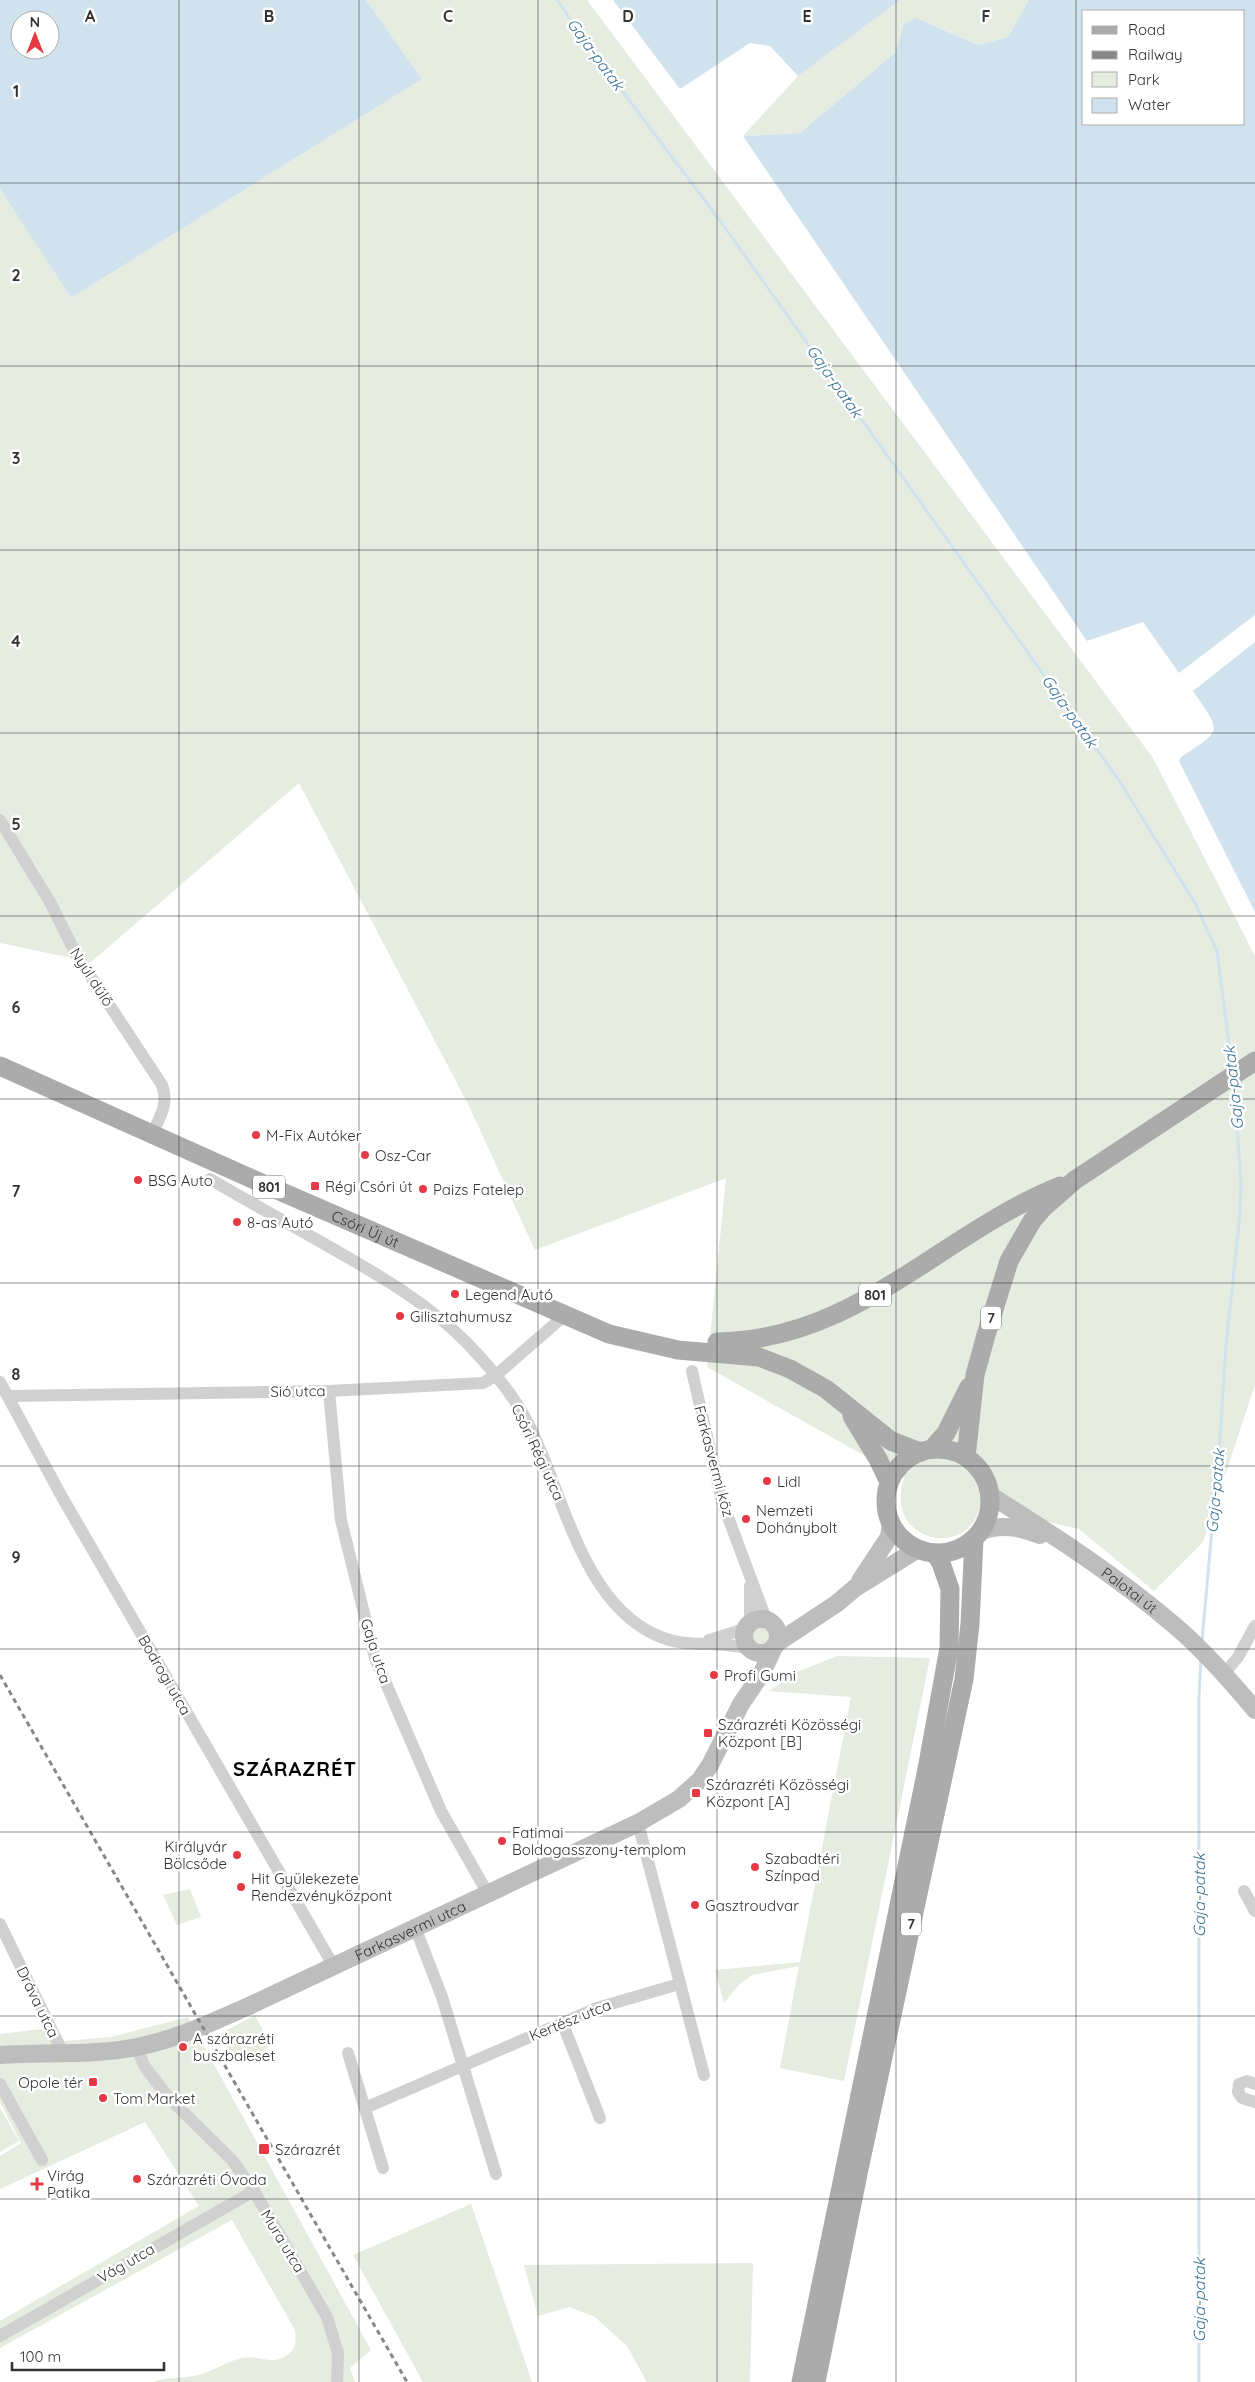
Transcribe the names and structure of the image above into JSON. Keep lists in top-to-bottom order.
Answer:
{
  "streets": {
    "main road": ["801", "Csóri Új út", "7"],
    "street": [
      "Nyúl dűlő",
      "Sió utca",
      "Csóri Régi utca",
      "Farkasvermi köz",
      "Palotai út",
      "Gaja utca",
      "Bodrogi utca",
      "Farkasvermi utca",
      "Dráva utca",
      "Kertész utca",
      "Mura utca",
      "Vág utca"
    ]
  },
  "crossings": [
    ["Nyúl dűlő", "Csóri Új út"],
    ["801", "Csóri Új út"],
    ["801", "7"],
    ["801", "Palotai út"],
    ["Csóri Új út", "Sió utca"],
    ["7", "Palotai út"],
    ["Sió utca", "Csóri Régi utca"],
    ["Sió utca", "Gaja utca"],
    ["Sió utca", "Bodrogi utca"],
    ["Csóri Régi utca", "Farkasvermi köz"],
    ["Csóri Régi utca", "Farkasvermi utca"],
    ["Farkasvermi köz", "Farkasvermi utca"],
    ["Gaja utca", "Farkasvermi utca"],
    ["Bodrogi utca", "Farkasvermi utca"],
    ["Farkasvermi utca", "Dráva utca"],
    ["Farkasvermi utca", "Mura utca"],
    ["Mura utca", "Vág utca"]
  ],
  "districts": ["SZÁRAZRÉT"],
  "water": ["Gaja-patak"],
  "places": {
    "other": [
      "M-Fix Autóker",
      "Osz-Car",
      "BSG Auto",
      "Paizs Fatelep",
      "8-as Autó",
      "Legend Autó",
      "Gilisztahumusz",
      "Lidl",
      "Nemzeti Dohánybolt",
      "Profi Gumi",
      "Fatimai Boldogasszony-templom",
      "Királyvár Bölcsőde",
      "Szabadtéri Színpad",
      "Hit Gyülekezete Rendezvényközpont",
      "Gasztroudvar",
      "A szárazréti buszbaleset",
      "Tom Market",
      "Szárazréti Óvoda"
    ],
    "transit": [
      "Régi Csóri út",
      "Szárazréti Közösségi Központ [B]",
      "Szárazréti Közösségi Központ [A]",
      "Opole tér",
      "Szárazrét"
    ],
    "health": ["Virág Patika"]
  },
  "legend": [
    "Road",
    "Railway",
    "Park",
    "Water"
  ],
  "scale_bar": "100 m",
  "north": "top",
  "grid": {
    "columns": [
      "A",
      "B",
      "C",
      "D",
      "E",
      "F"
    ],
    "rows": [
      "1",
      "2",
      "3",
      "4",
      "5",
      "6",
      "7",
      "8",
      "9"
    ]
  }
}
